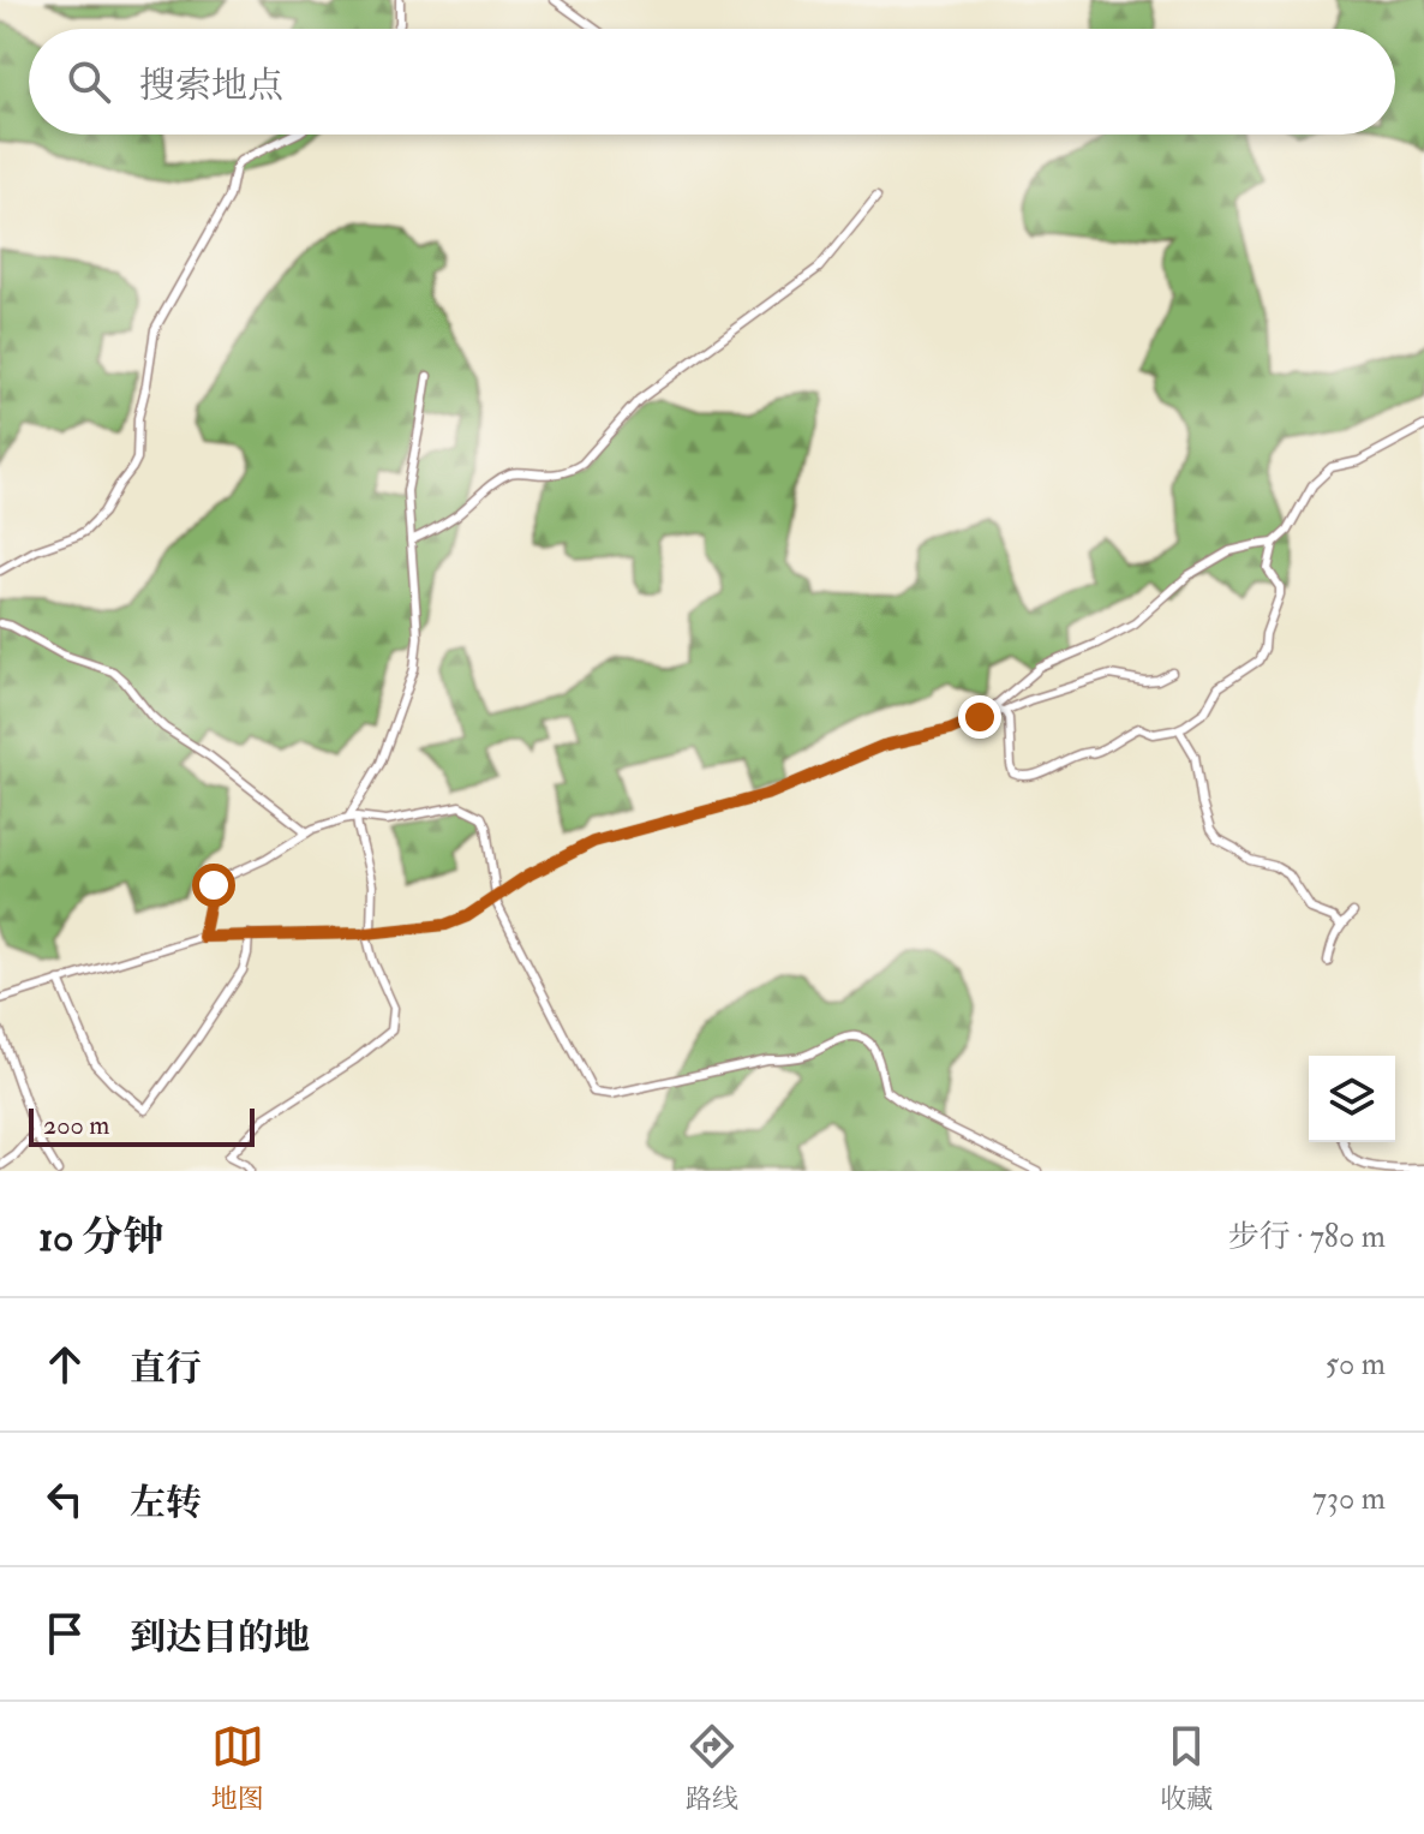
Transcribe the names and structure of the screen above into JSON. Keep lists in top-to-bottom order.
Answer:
{
  "scale_bar": "200 m",
  "page": {
    "search": "搜索地点",
    "scale": "200 m",
    "heading": ["10 分钟", "步行 · 780 m"],
    "list": [
      ["直行", "50 m"],
      ["左转", "730 m"],
      "到达目的地"
    ],
    "nav": ["地图", "路线", "收藏"]
  }
}
